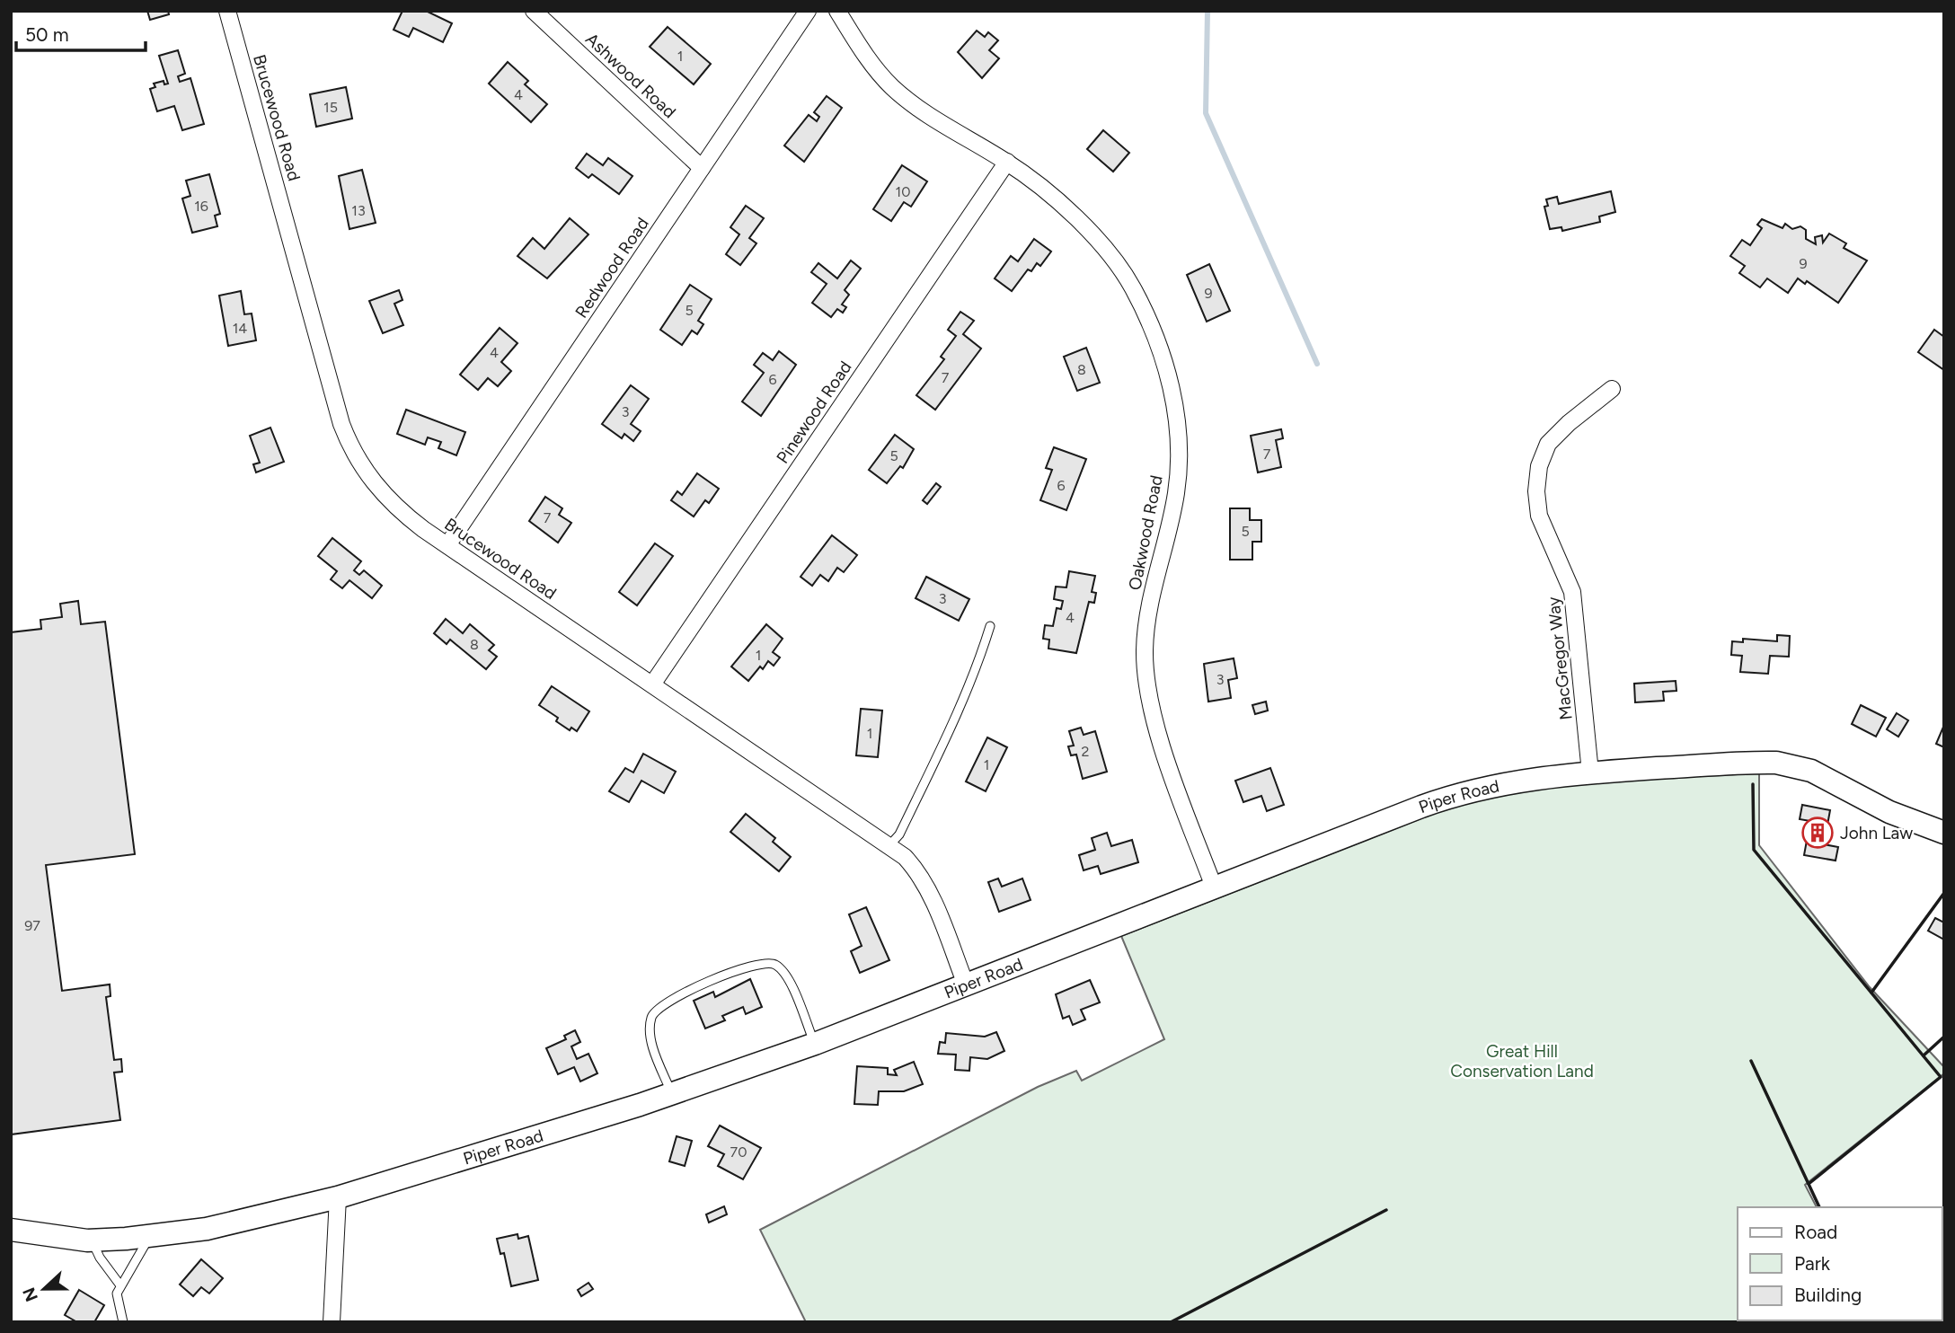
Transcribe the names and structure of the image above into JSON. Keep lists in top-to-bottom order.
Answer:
{
  "streets": {
    "street": [
      "Ashwood Road",
      "Brucewood Road",
      "Redwood Road",
      "Pinewood Road",
      "Oakwood Road",
      "MacGregor Way",
      "Piper Road"
    ]
  },
  "crossings": [
    ["Ashwood Road", "Redwood Road"],
    ["Brucewood Road", "Redwood Road"],
    ["Brucewood Road", "Pinewood Road"],
    ["Brucewood Road", "Piper Road"],
    ["Pinewood Road", "Oakwood Road"],
    ["Oakwood Road", "Piper Road"],
    ["MacGregor Way", "Piper Road"]
  ],
  "parks": ["Great Hill Conservation Land"],
  "places": {
    "building": ["John Law"]
  },
  "house_numbers": [
    "1",
    "4",
    "15",
    "10",
    "16",
    "13",
    "9",
    "9",
    "5",
    "14",
    "4",
    "8",
    "7",
    "6",
    "3",
    "7",
    "5",
    "6",
    "7",
    "5",
    "3",
    "4",
    "8",
    "1",
    "3",
    "1",
    "2",
    "1",
    "97",
    "70"
  ],
  "legend": ["Road", "Park", "Building"],
  "scale_bar": "50 m",
  "north": "left"
}
